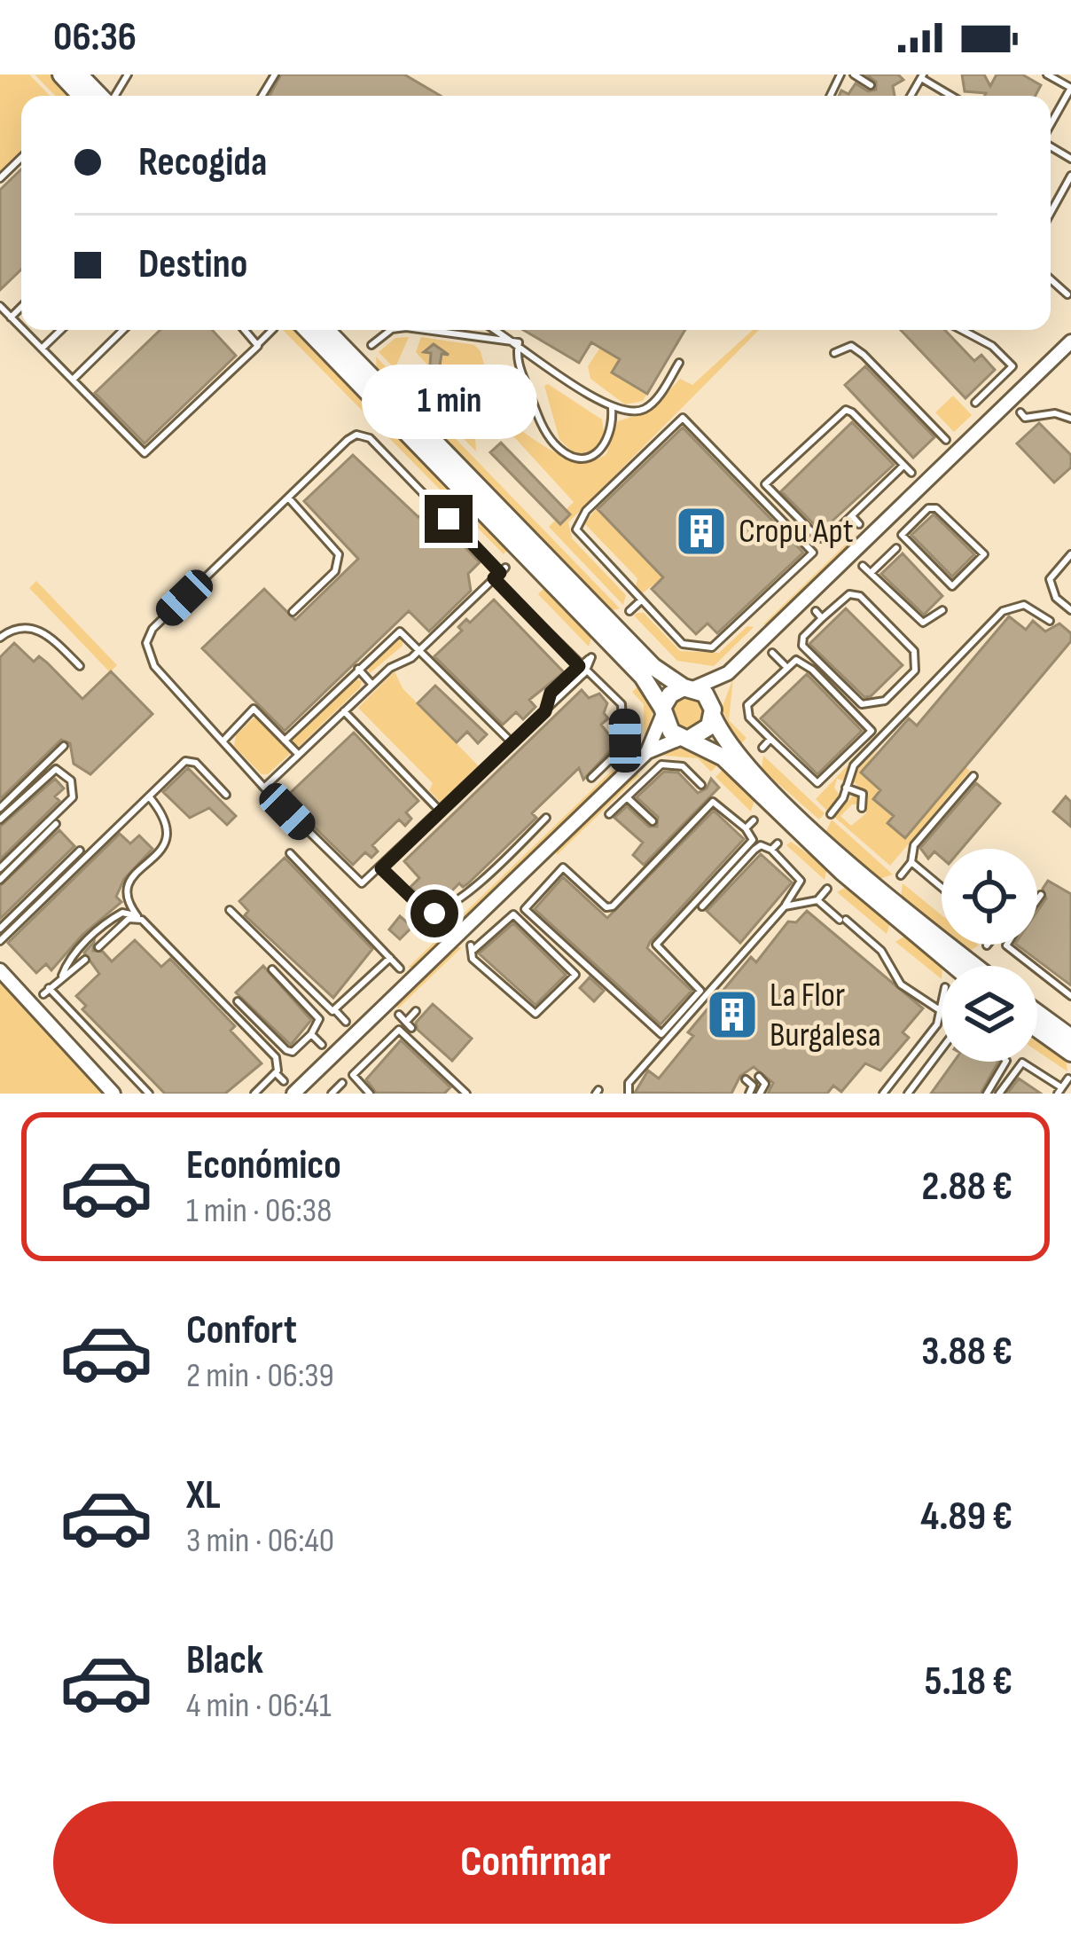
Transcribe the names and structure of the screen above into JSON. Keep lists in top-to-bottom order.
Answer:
{
  "places": {
    "building": ["Cropu Apt", "La Flor Burgalesa"]
  },
  "page": {
    "status": "06:36",
    "banner": ["Recogida", "Destino"],
    "bubble": "1 min",
    "list": [
      {
        "name": "Económico",
        "note": "1 min · 06:38",
        "value": "2.88 €"
      },
      {
        "name": "Confort",
        "note": "2 min · 06:39",
        "value": "3.88 €"
      },
      {
        "name": "XL",
        "note": "3 min · 06:40",
        "value": "4.89 €"
      },
      {
        "name": "Black",
        "note": "4 min · 06:41",
        "value": "5.18 €"
      }
    ],
    "buttons": "Confirmar"
  }
}
